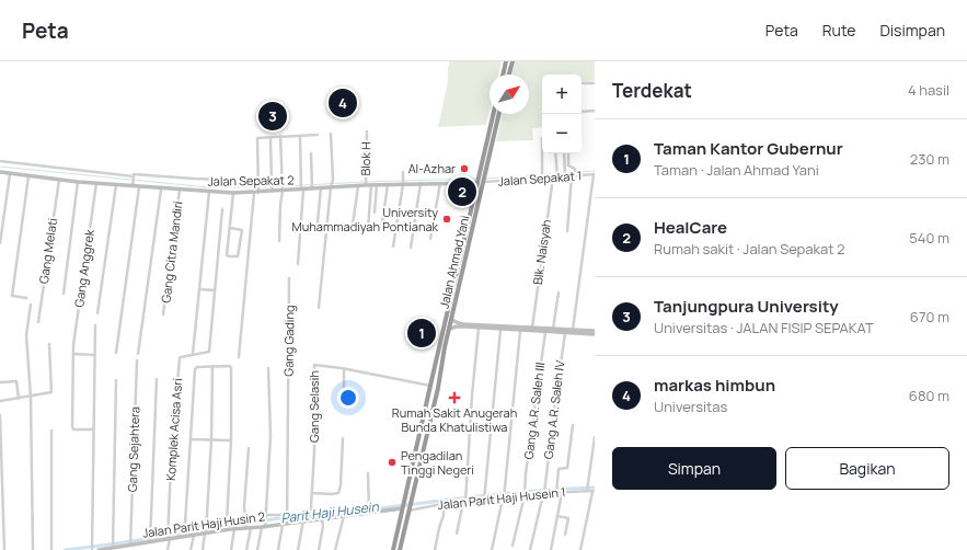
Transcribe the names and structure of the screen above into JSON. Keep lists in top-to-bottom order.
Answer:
{
  "streets": {
    "highway": ["Jalan Ahmad Yani"],
    "street": [
      "Blok H",
      "Jalan Sepakat 1",
      "Jalan Sepakat 2",
      "Gang Melati",
      "Gang Citra Mandiri",
      "Blk. Naisyah",
      "Gang Anggrek",
      "Gang Gading",
      "Gang Selasih",
      "Gang A.R. Saleh IV",
      "Gang A.R. Saleh III",
      "Komplek Acisa Asri",
      "Gang Sejahtera",
      "Jalan Parit Haji Husein 1",
      "Jalan Parit Haji Husin 2"
    ]
  },
  "crossings": [
    ["Blok H", "Jalan Sepakat 2"],
    ["Jalan Sepakat 1", "Blk. Naisyah"],
    ["Jalan Sepakat 1", "Jalan Ahmad Yani"],
    ["Jalan Sepakat 2", "Gang Melati"],
    ["Jalan Sepakat 2", "Gang Citra Mandiri"],
    ["Jalan Sepakat 2", "Jalan Ahmad Yani"],
    ["Jalan Sepakat 2", "Gang Anggrek"],
    ["Jalan Ahmad Yani", "Gang Selasih"],
    ["Jalan Ahmad Yani", "Jalan Parit Haji Husein 1"],
    ["Jalan Ahmad Yani", "Jalan Parit Haji Husin 2"],
    ["Gang Gading", "Jalan Parit Haji Husin 2"],
    ["Gang Selasih", "Jalan Parit Haji Husin 2"],
    ["Gang A.R. Saleh IV", "Jalan Parit Haji Husein 1"],
    ["Gang A.R. Saleh III", "Jalan Parit Haji Husein 1"],
    ["Komplek Acisa Asri", "Jalan Parit Haji Husin 2"],
    ["Gang Sejahtera", "Jalan Parit Haji Husin 2"]
  ],
  "water": ["Parit Haji Husein"],
  "places": {
    "other": ["Al-Azhar", "University Muhammadiyah Pontianak", "Pengadilan Tinggi Negeri"],
    "health": ["Rumah Sakit Anugerah Bunda Khatulistiwa"]
  },
  "north": "top right",
  "page": {
    "header": "Peta",
    "nav": ["Peta", "Rute", "Disimpan"],
    "heading": ["Terdekat", "4 hasil"],
    "map_buttons": ["+", "−"],
    "pins": [
      "4",
      "3",
      "2",
      "1"
    ],
    "list": [
      {
        "mark": "1",
        "name": "Taman Kantor Gubernur",
        "note": "Taman · Jalan Ahmad Yani",
        "value": "230 m"
      },
      {
        "mark": "2",
        "name": "HealCare",
        "note": "Rumah sakit · Jalan Sepakat 2",
        "value": "540 m"
      },
      {
        "mark": "3",
        "name": "Tanjungpura University",
        "note": "Universitas · JALAN FISIP SEPAKAT",
        "value": "670 m"
      },
      {
        "mark": "4",
        "name": "markas himbun",
        "note": "Universitas",
        "value": "680 m"
      }
    ],
    "buttons": ["Simpan", "Bagikan"]
  }
}
